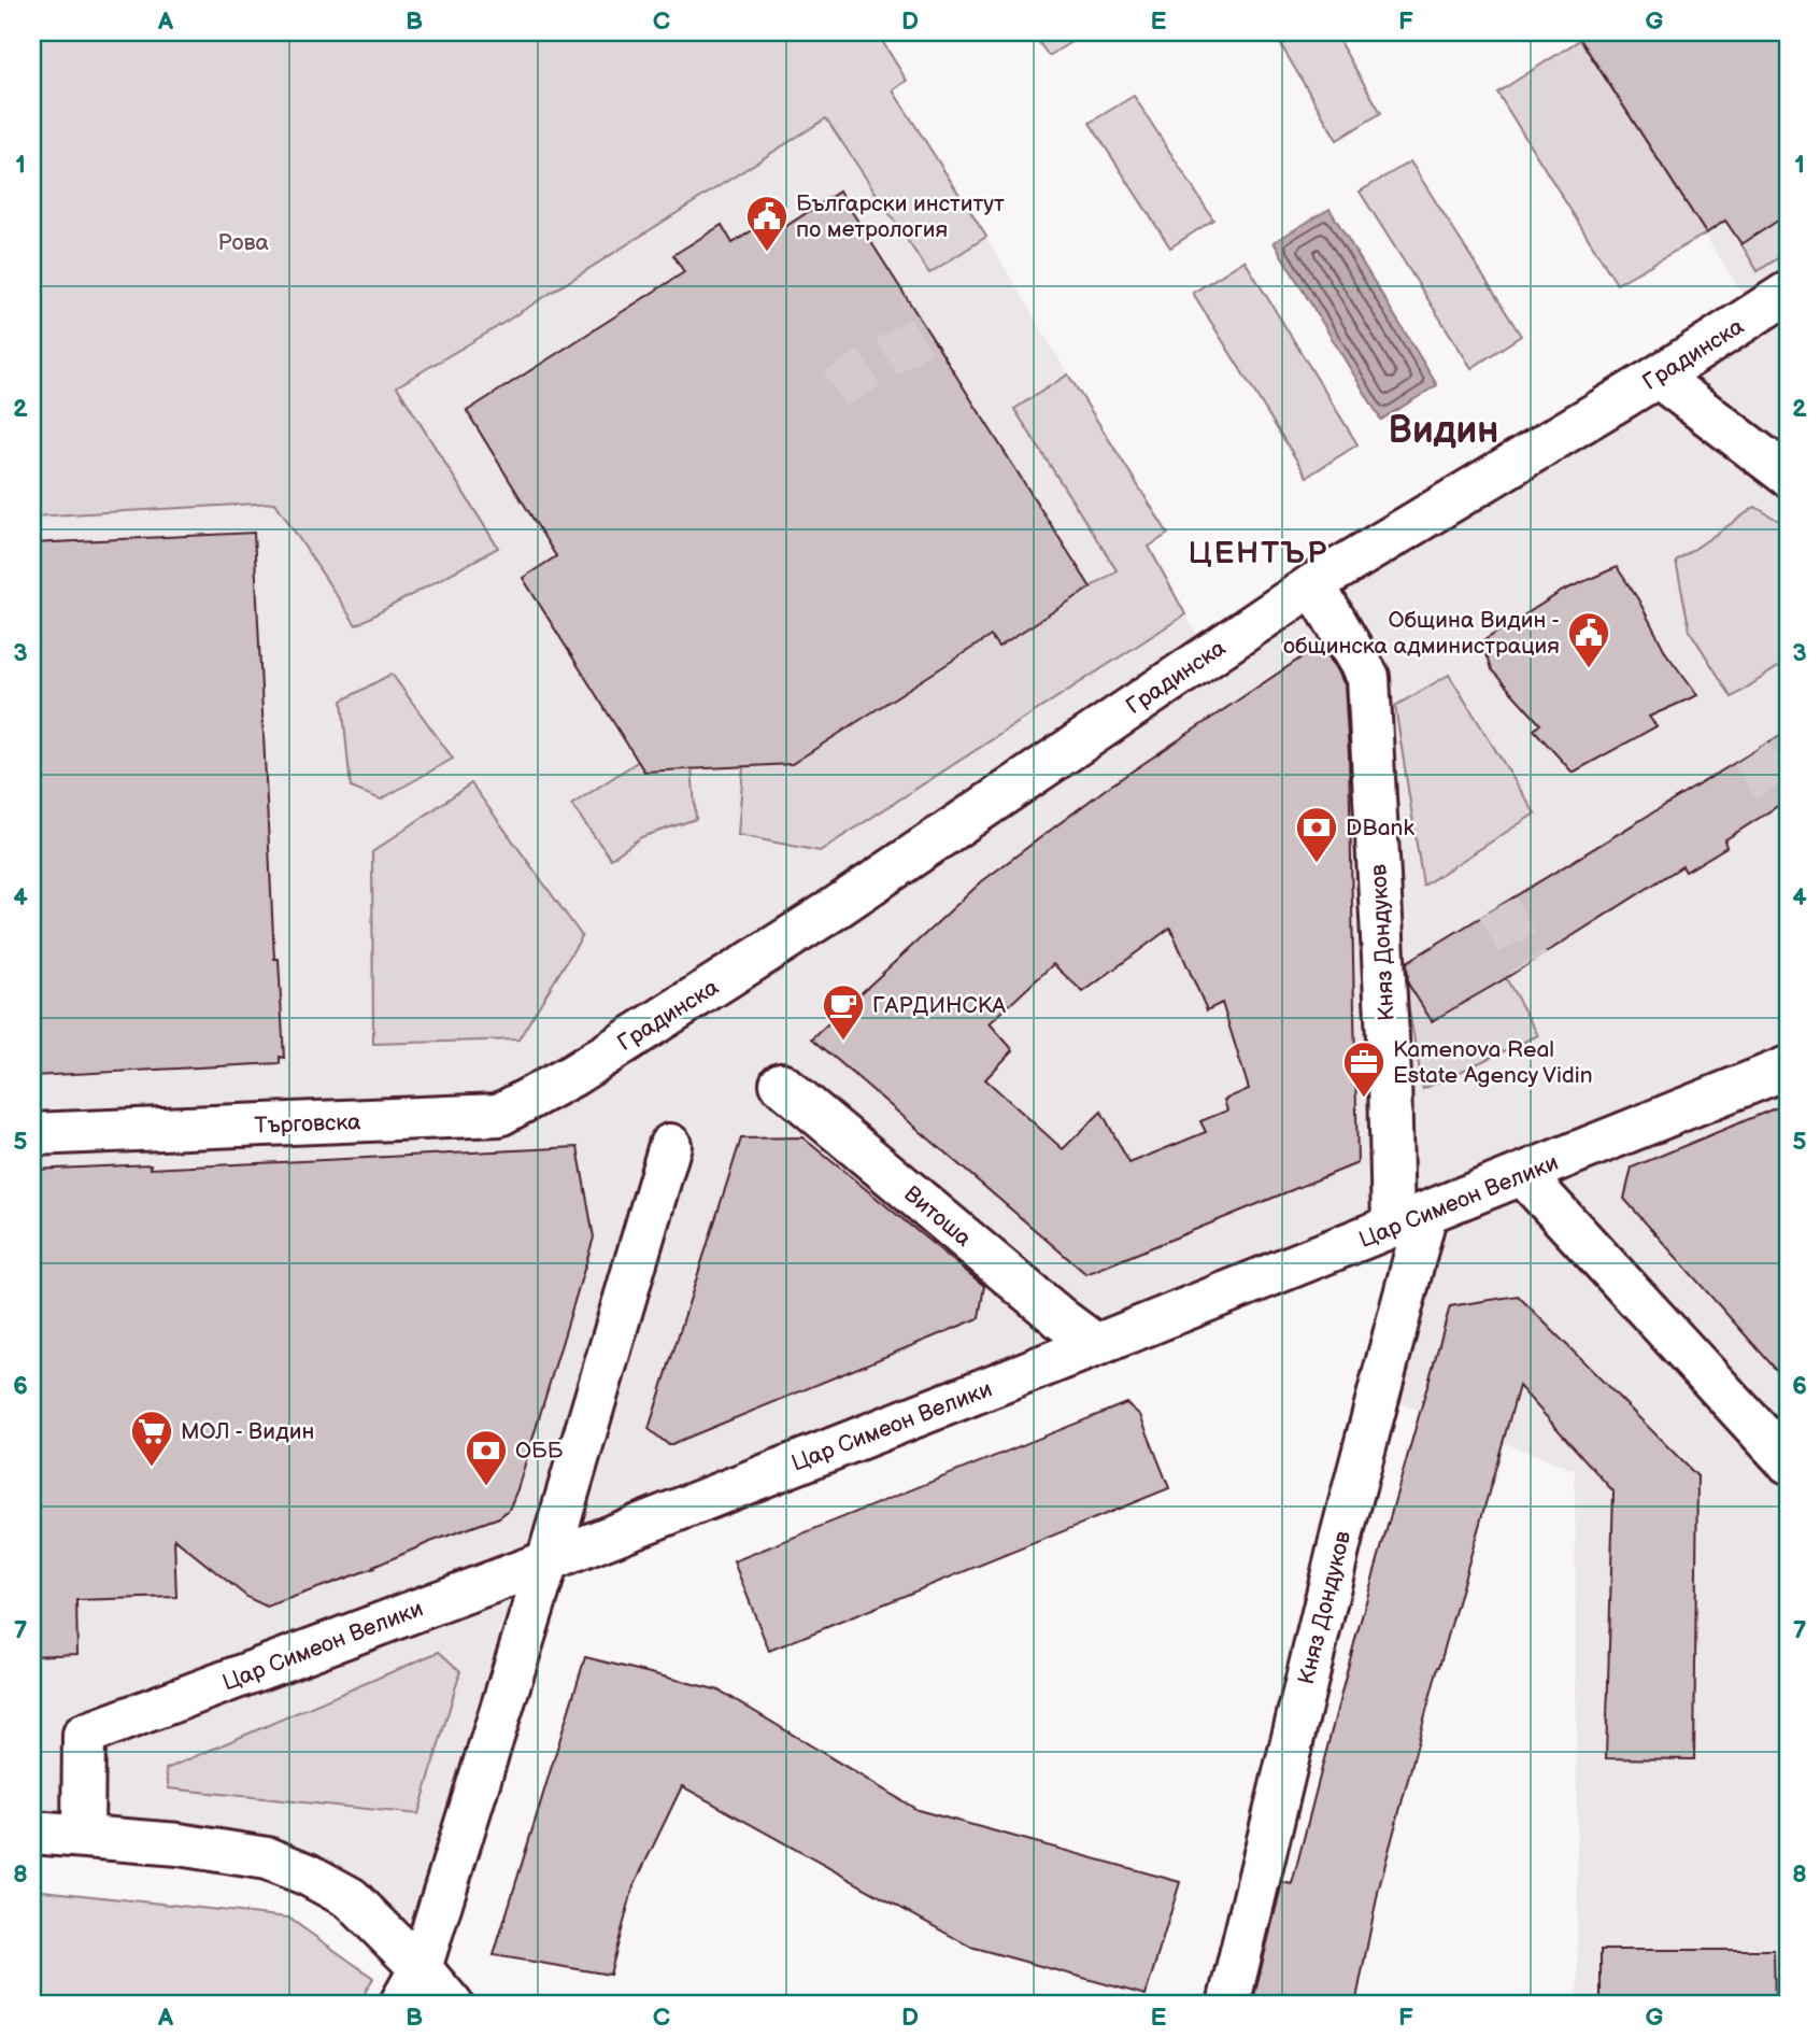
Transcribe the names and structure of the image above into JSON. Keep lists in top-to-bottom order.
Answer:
{
  "streets": {
    "street": [
      "Градинска",
      "Княз Дондуков",
      "Търговска",
      "Цар Симеон Велики",
      "Витоша"
    ]
  },
  "crossings": [
    ["Градинска", "Княз Дондуков"],
    ["Градинска", "Търговска"],
    ["Княз Дондуков", "Цар Симеон Велики"],
    ["Цар Симеон Велики", "Витоша"]
  ],
  "districts": ["Видин", "ЦЕНТЪР"],
  "parks": ["Рова"],
  "places": {
    "public building": ["Български институт по метрология", "Община Видин - общинска администрация"],
    "bank": ["DBank", "ОББ"],
    "cafe": ["ГАРДИНСКА"],
    "office": ["Kamenova Real Estate Agency Vidin"],
    "supermarket": ["МОЛ - Видин"]
  },
  "grid": {
    "columns": [
      "A",
      "B",
      "C",
      "D",
      "E",
      "F",
      "G"
    ],
    "rows": [
      "1",
      "2",
      "3",
      "4",
      "5",
      "6",
      "7",
      "8"
    ]
  }
}
